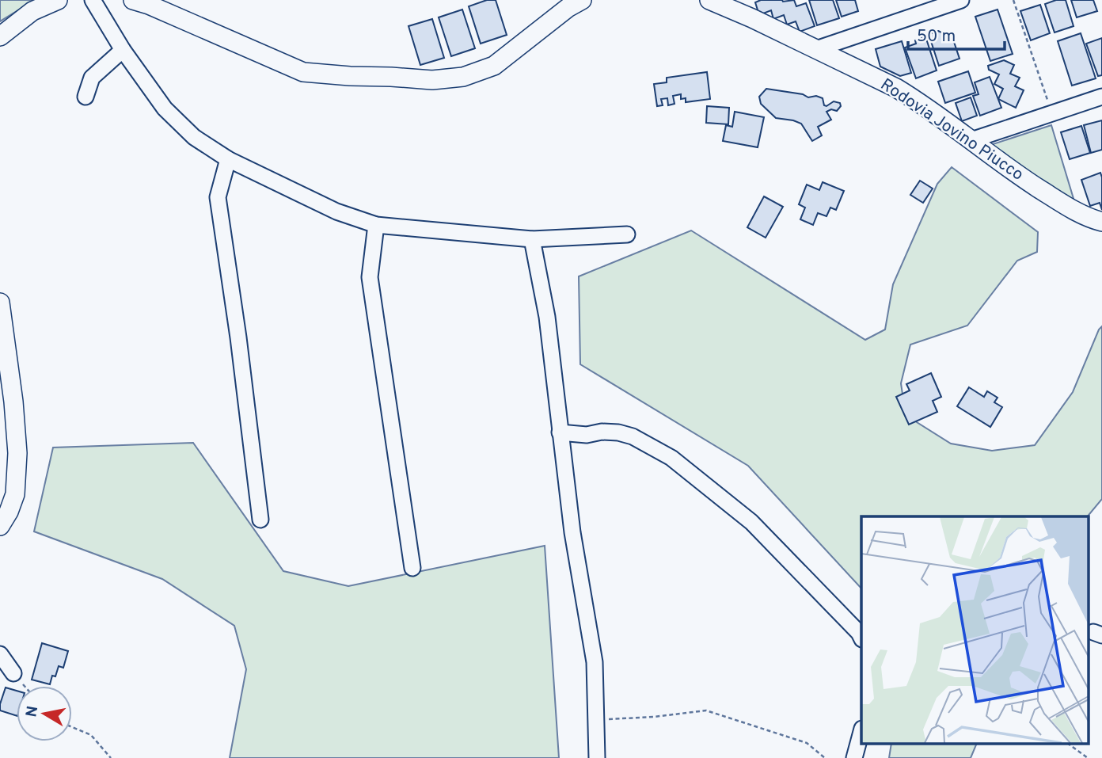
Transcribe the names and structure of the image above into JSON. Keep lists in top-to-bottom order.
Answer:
{
  "streets": {
    "main road": ["Rodovia Jovino Piucco"]
  },
  "scale_bar": "50 m",
  "north": "left"
}
